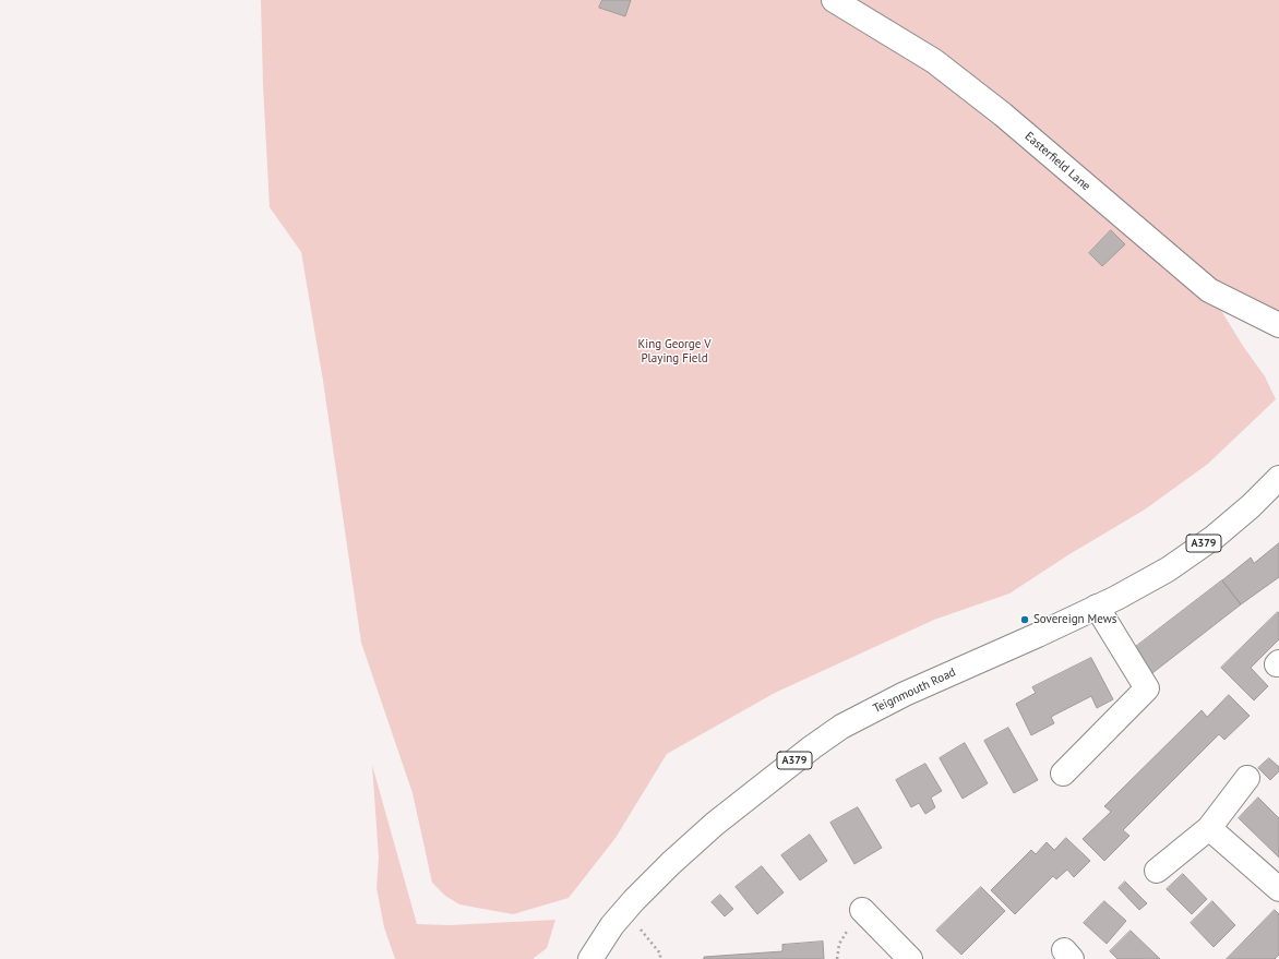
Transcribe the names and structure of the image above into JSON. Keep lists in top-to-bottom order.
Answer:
{
  "streets": {
    "street": ["Easterfield Lane", "A379", "Teignmouth Road"]
  },
  "parks": ["King George V Playing Field"],
  "places": ["Sovereign Mews"]
}
